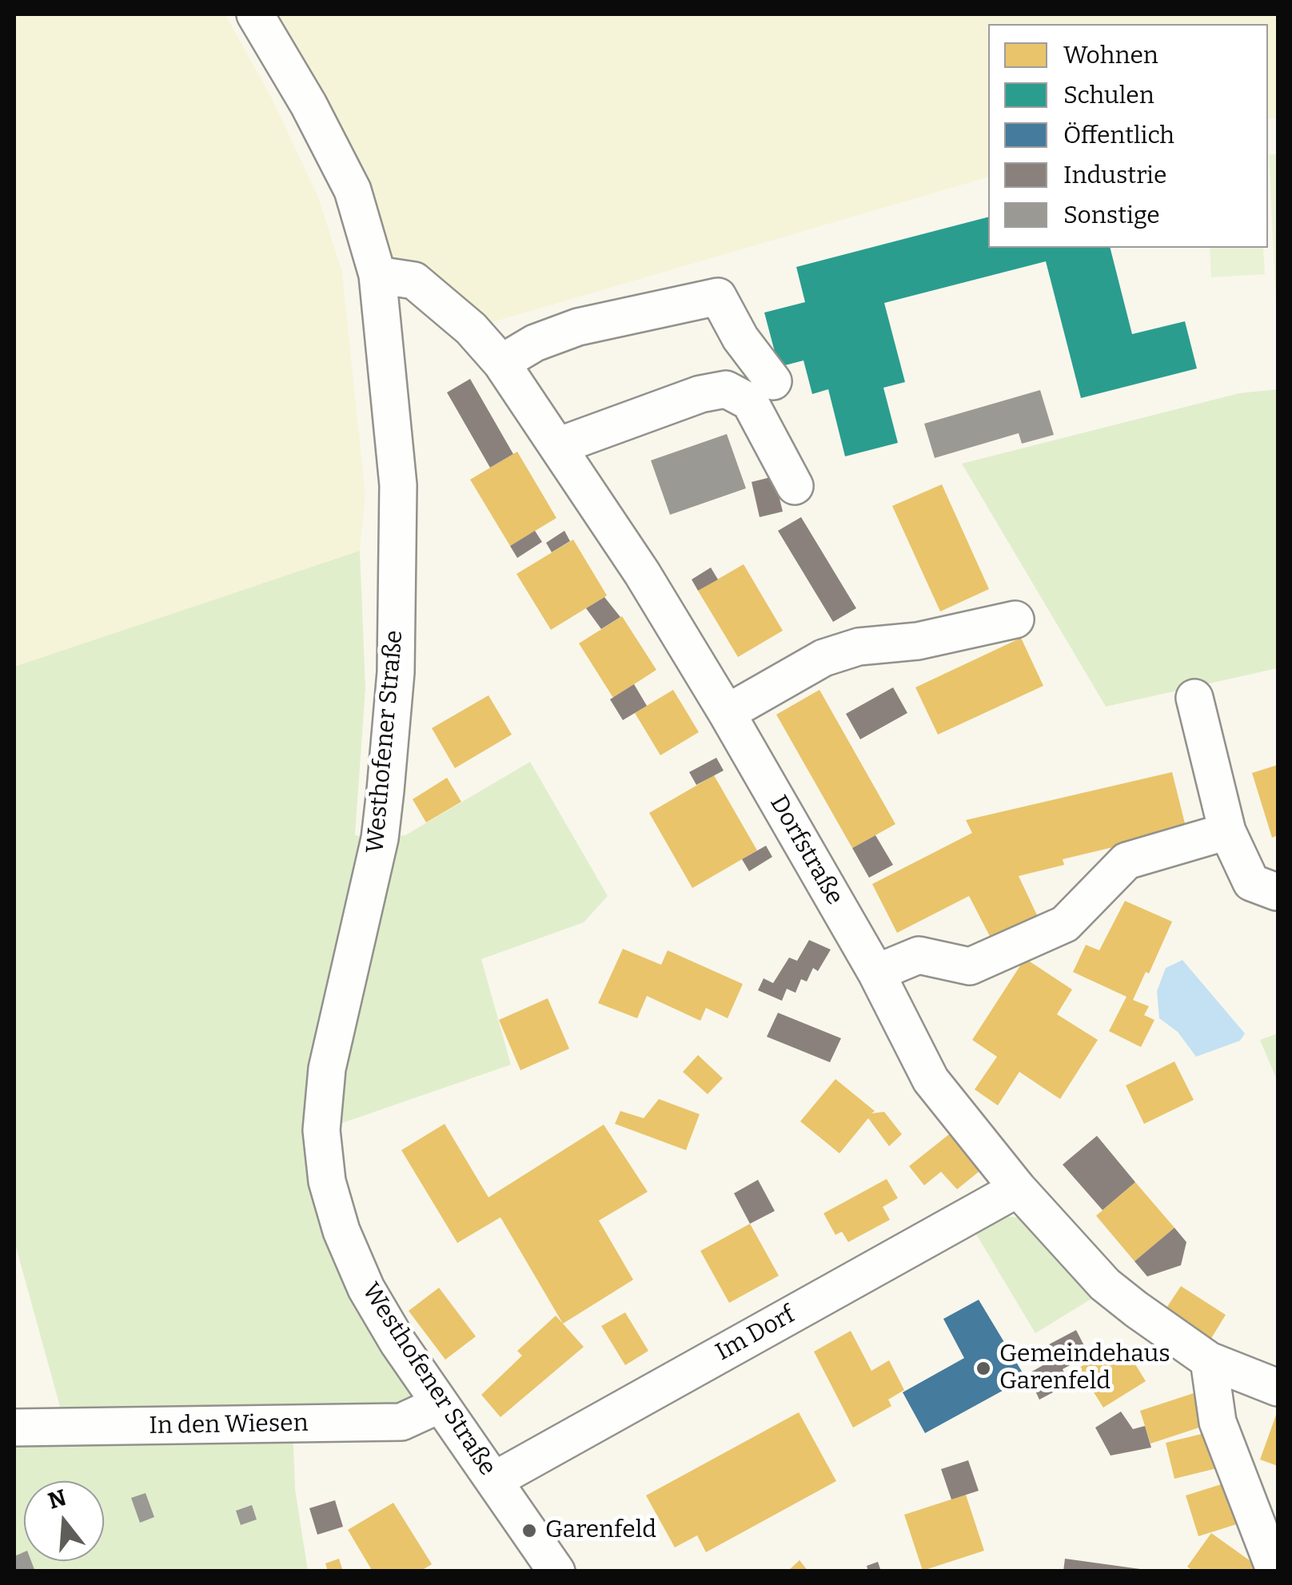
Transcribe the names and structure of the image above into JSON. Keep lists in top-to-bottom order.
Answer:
{
  "streets": {
    "street": [
      "Westhofener Straße",
      "Dorfstraße",
      "Im Dorf",
      "In den Wiesen"
    ]
  },
  "crossings": [
    ["Westhofener Straße", "Dorfstraße"],
    ["Westhofener Straße", "Im Dorf"],
    ["Westhofener Straße", "In den Wiesen"],
    ["Dorfstraße", "Im Dorf"]
  ],
  "places": ["Gemeindehaus Garenfeld", "Garenfeld"],
  "legend": [
    "Wohnen",
    "Schulen",
    "Öffentlich",
    "Industrie",
    "Sonstige"
  ],
  "north": "top"
}
